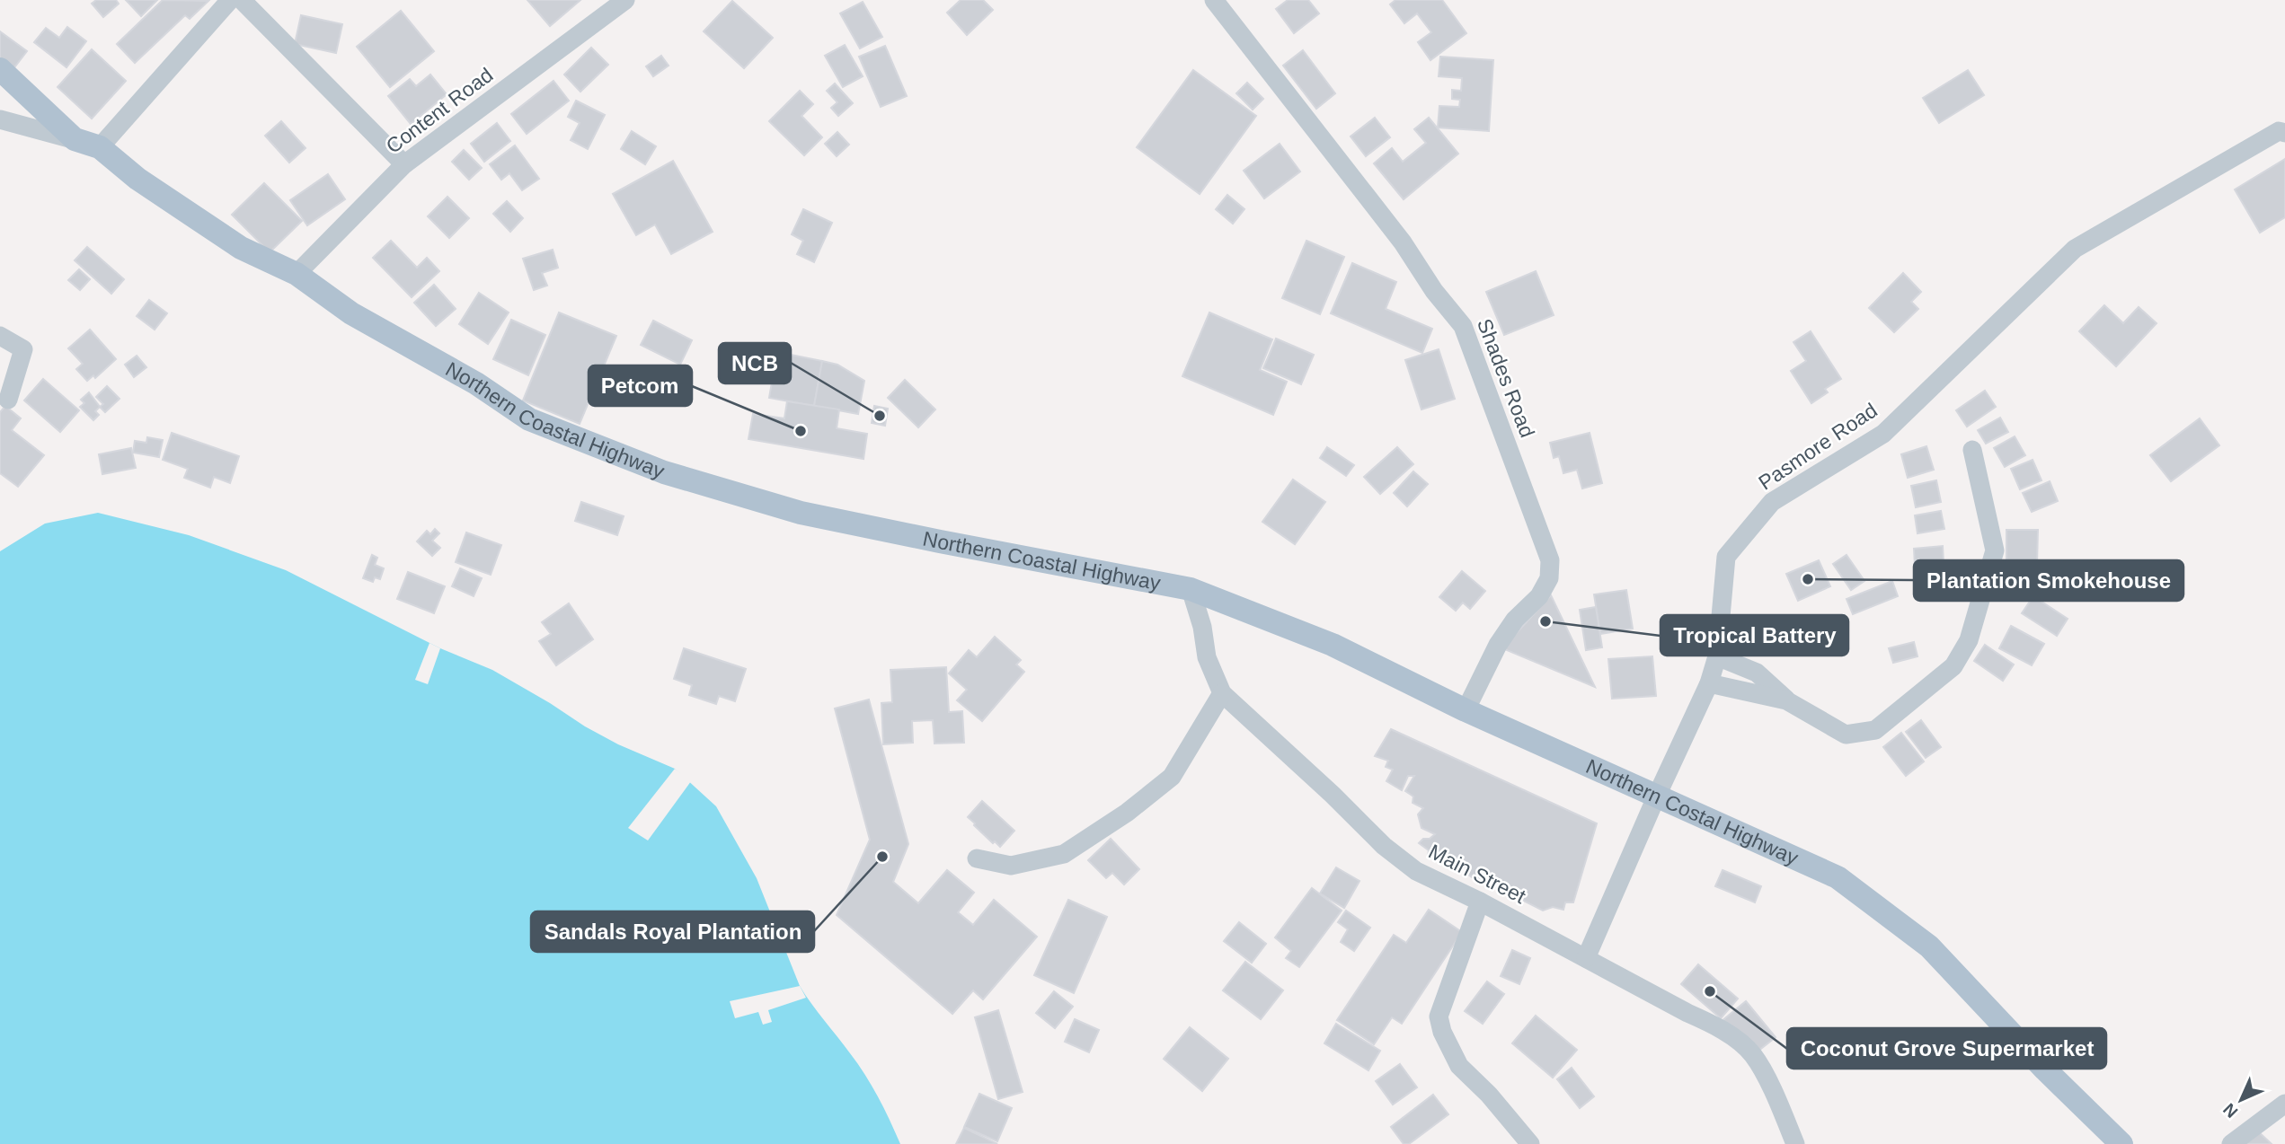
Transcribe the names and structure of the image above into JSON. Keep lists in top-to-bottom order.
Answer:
{
  "streets": {
    "main road": ["Northern Coastal Highway", "Northern Costal Highway"],
    "street": [
      "Content Road",
      "Shades Road",
      "Pasmore Road",
      "Main Street"
    ]
  },
  "crossings": [
    ["Content Road", "Northern Coastal Highway"],
    ["Shades Road", "Northern Costal Highway"],
    ["Northern Coastal Highway", "Northern Costal Highway"],
    ["Northern Coastal Highway", "Main Street"],
    ["Pasmore Road", "Northern Costal Highway"],
    ["Pasmore Road", "Main Street"],
    ["Northern Costal Highway", "Main Street"]
  ],
  "places": [
    "NCB",
    "Petcom",
    "Plantation Smokehouse",
    "Tropical Battery",
    "Sandals Royal Plantation",
    "Coconut Grove Supermarket"
  ],
  "north": "bottom left"
}
